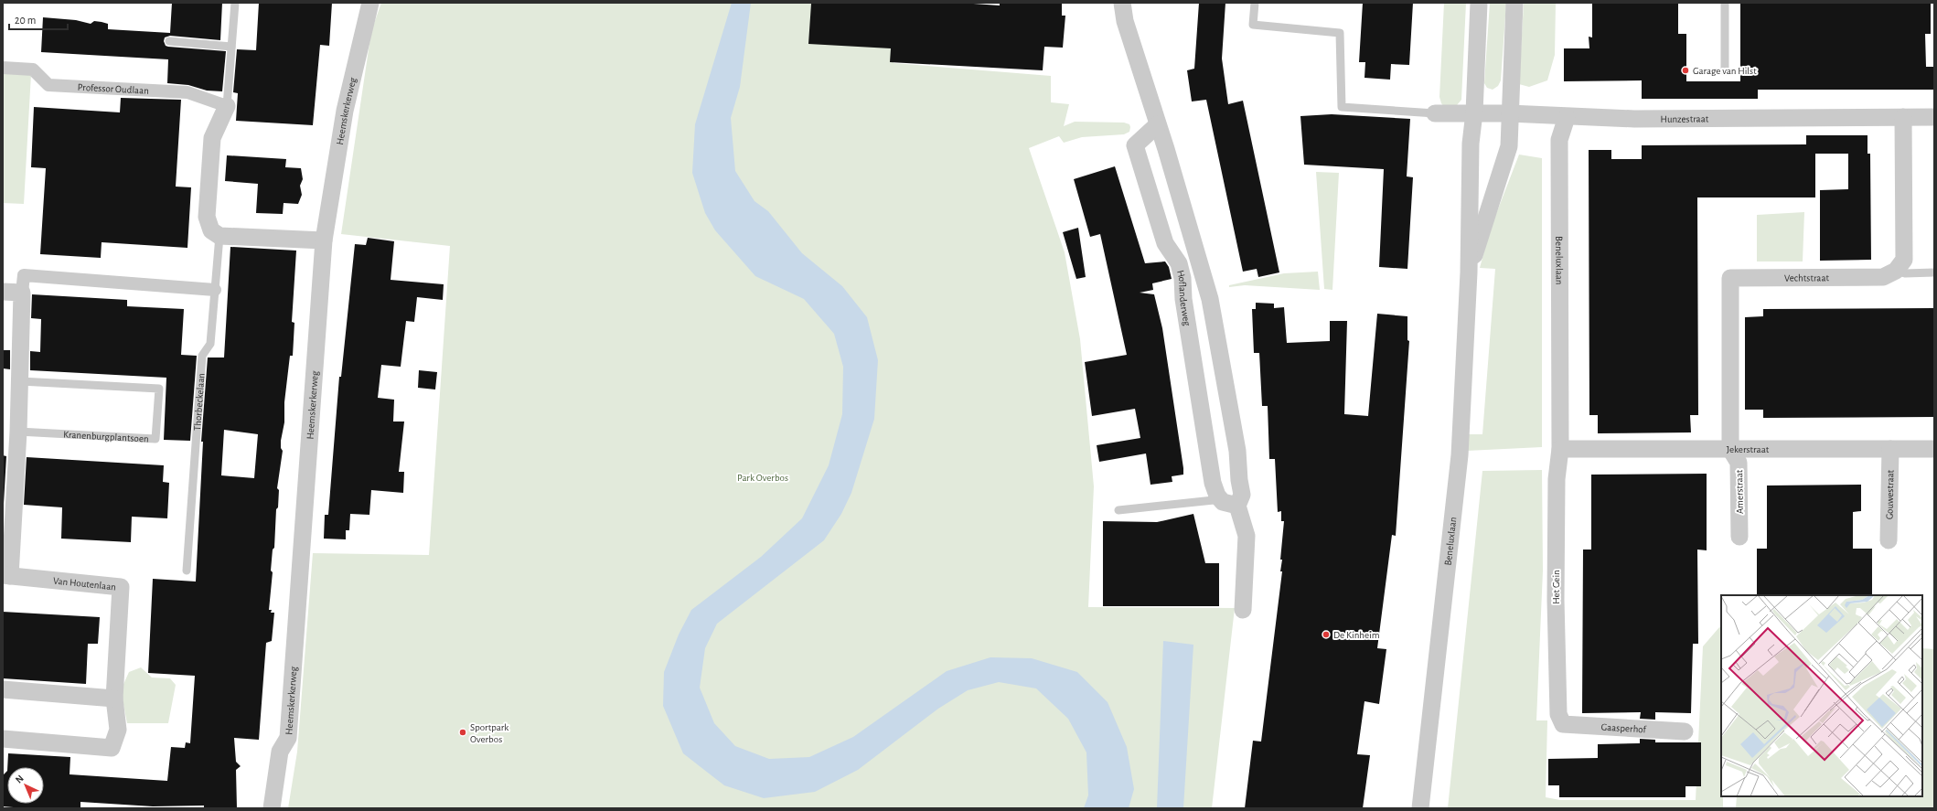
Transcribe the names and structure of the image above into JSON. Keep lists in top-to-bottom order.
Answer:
{
  "streets": {
    "street": [
      "Professor Oudlaan",
      "Heemskerkerweg",
      "Hunzestraat",
      "Beneluxlaan",
      "Vechtstraat",
      "Hoflanderweg",
      "Jekerstraat",
      "Amerstraat",
      "Gouwestraat",
      "Van Houtenlaan",
      "Het Gein",
      "Gaasperhof"
    ],
    "lane": ["Thorbeckelaan", "Kranenburgplantsoen"]
  },
  "crossings": [
    ["Hunzestraat", "Beneluxlaan"],
    ["Beneluxlaan", "Jekerstraat"],
    ["Beneluxlaan", "Het Gein"],
    ["Vechtstraat", "Jekerstraat"],
    ["Vechtstraat", "Amerstraat"],
    ["Jekerstraat", "Amerstraat"],
    ["Jekerstraat", "Gouwestraat"],
    ["Jekerstraat", "Het Gein"],
    ["Het Gein", "Gaasperhof"]
  ],
  "parks": ["Park Overbos"],
  "places": ["Garage van Hilst", "De Kinheim", "Sportpark Overbos"],
  "scale_bar": "20 m",
  "north": "top left"
}
